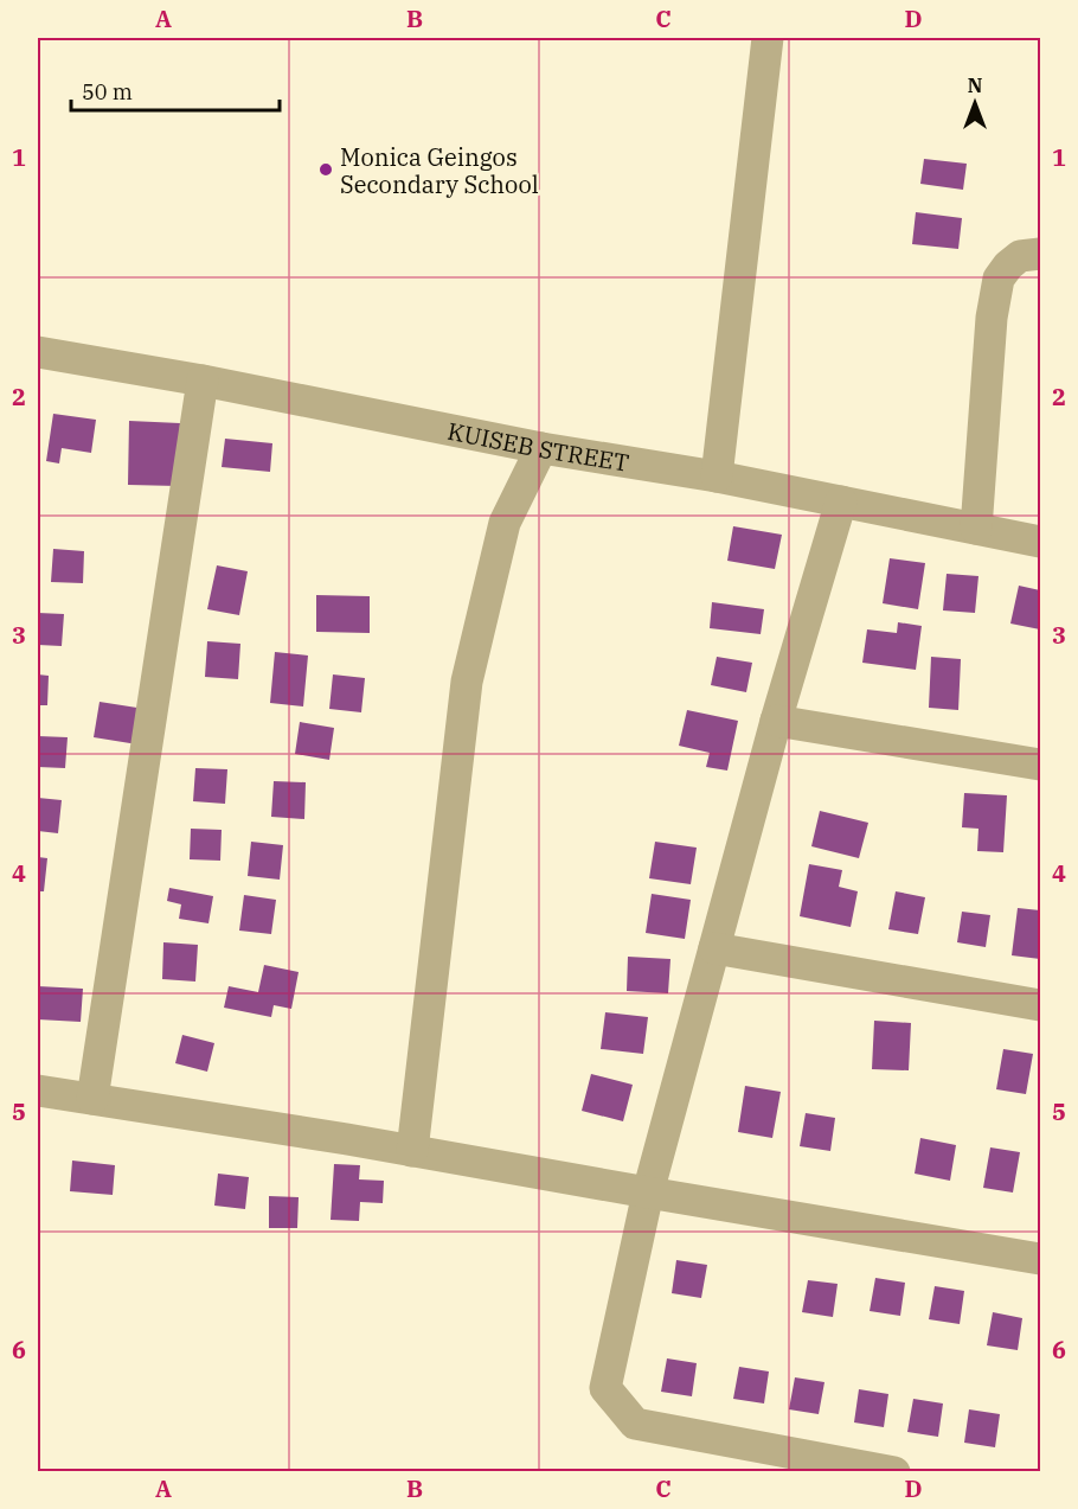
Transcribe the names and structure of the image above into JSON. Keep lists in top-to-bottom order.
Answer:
{
  "streets": {
    "street": ["KUISEB STREET"]
  },
  "places": ["Monica Geingos Secondary School"],
  "scale_bar": "50 m",
  "north": "top",
  "grid": {
    "columns": [
      "A",
      "B",
      "C",
      "D"
    ],
    "rows": [
      "1",
      "2",
      "3",
      "4",
      "5",
      "6"
    ]
  }
}
